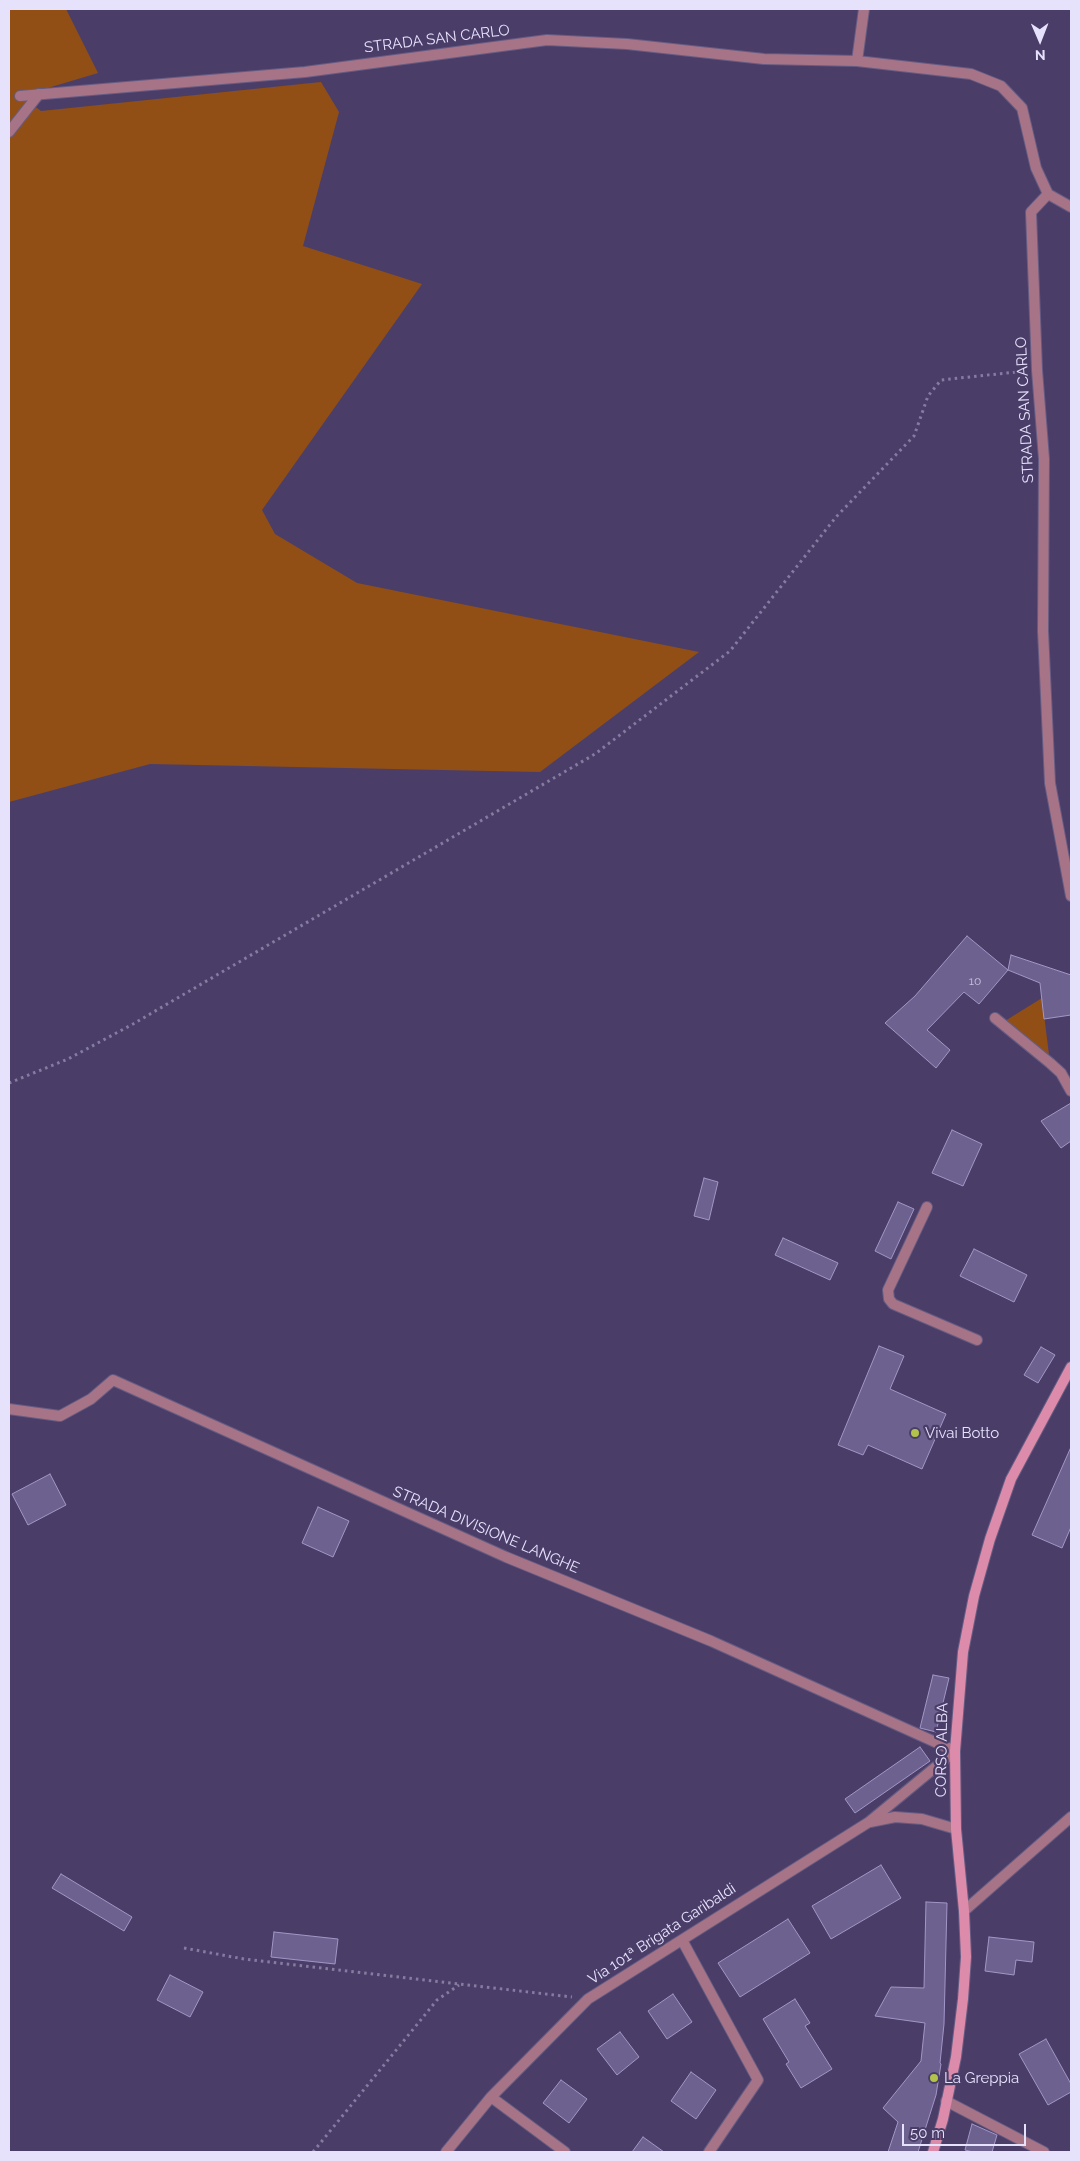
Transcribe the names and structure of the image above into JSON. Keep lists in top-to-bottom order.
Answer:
{
  "streets": {
    "street": [
      "STRADA SAN CARLO",
      "STRADA DIVISIONE LANGHE",
      "CORSO ALBA",
      "Via 101ª Brigata Garibaldi"
    ]
  },
  "crossings": [
    ["STRADA DIVISIONE LANGHE", "CORSO ALBA"],
    ["STRADA DIVISIONE LANGHE", "Via 101ª Brigata Garibaldi"],
    ["CORSO ALBA", "Via 101ª Brigata Garibaldi"]
  ],
  "places": ["Vivai Botto", "La Greppia"],
  "house_numbers": ["10"],
  "scale_bar": "50 m",
  "north": "bottom"
}
